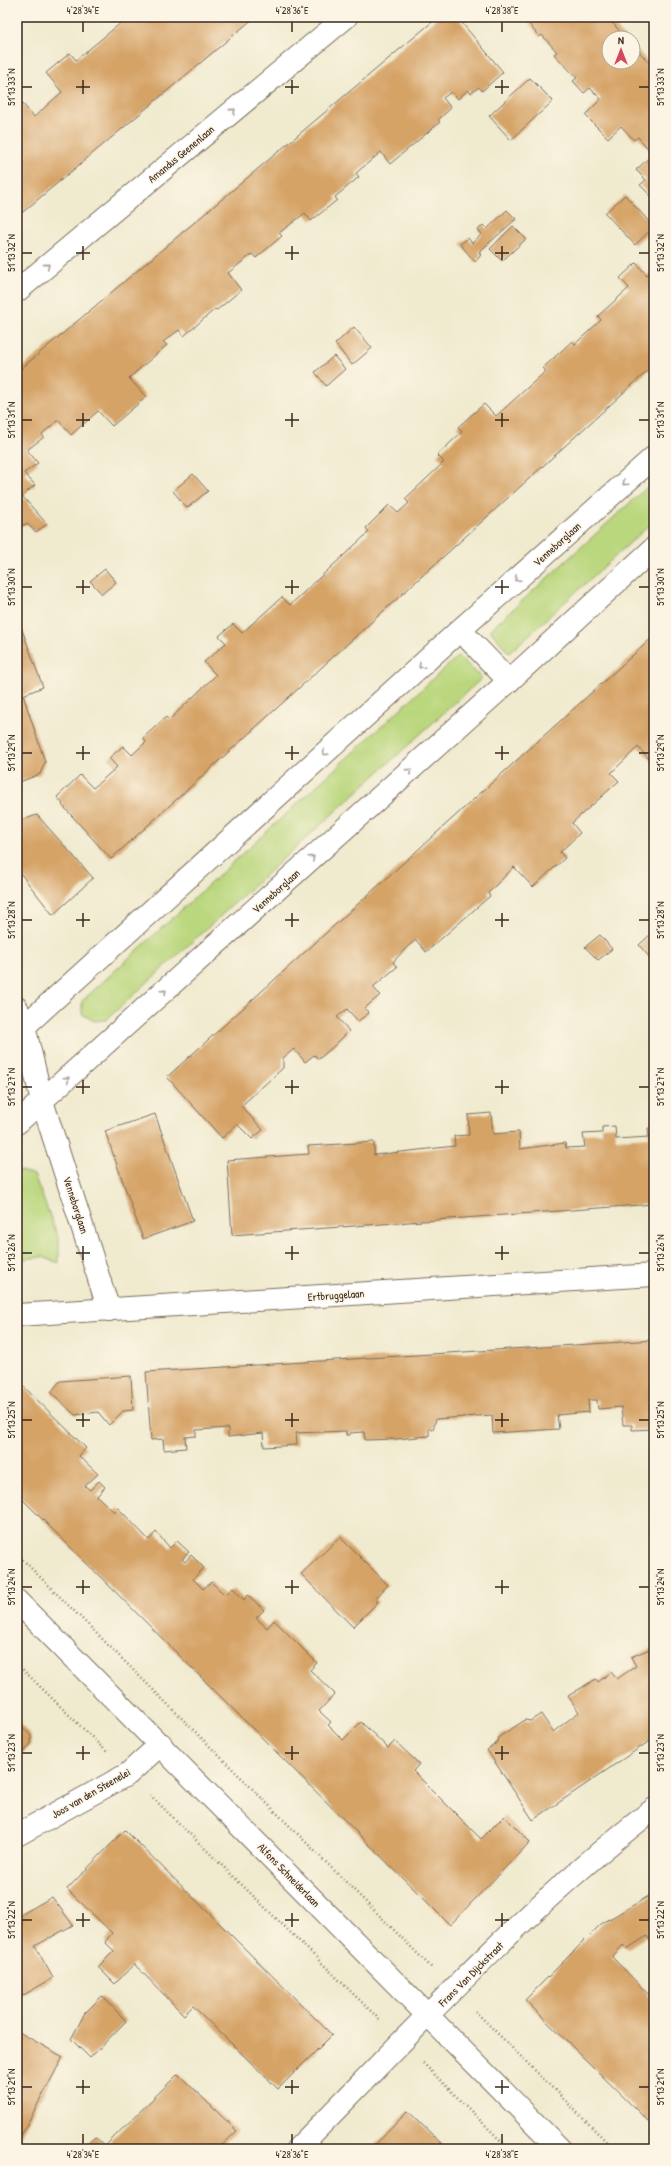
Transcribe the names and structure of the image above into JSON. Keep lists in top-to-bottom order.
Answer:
{
  "streets": {
    "street": [
      "Amandus Geenenlaan",
      "Venneborglaan",
      "Ertbruggelaan",
      "Joos van den Steenelei",
      "Alfons Schneiderlaan",
      "Frans Van Dijckstraat"
    ]
  },
  "crossings": [
    ["Venneborglaan", "Ertbruggelaan"],
    ["Joos van den Steenelei", "Alfons Schneiderlaan"],
    ["Alfons Schneiderlaan", "Frans Van Dijckstraat"]
  ],
  "one_way": ["Amandus Geenenlaan"],
  "north": "top",
  "coordinates": [
    "4°28'34\"E",
    "4°28'36\"E",
    "4°28'38\"E",
    "51°13'33\"N",
    "51°13'32\"N",
    "51°13'31\"N",
    "51°13'30\"N",
    "51°13'29\"N",
    "51°13'28\"N",
    "51°13'27\"N",
    "51°13'26\"N",
    "51°13'25\"N",
    "51°13'24\"N",
    "51°13'23\"N",
    "51°13'22\"N",
    "51°13'21\"N"
  ]
}
